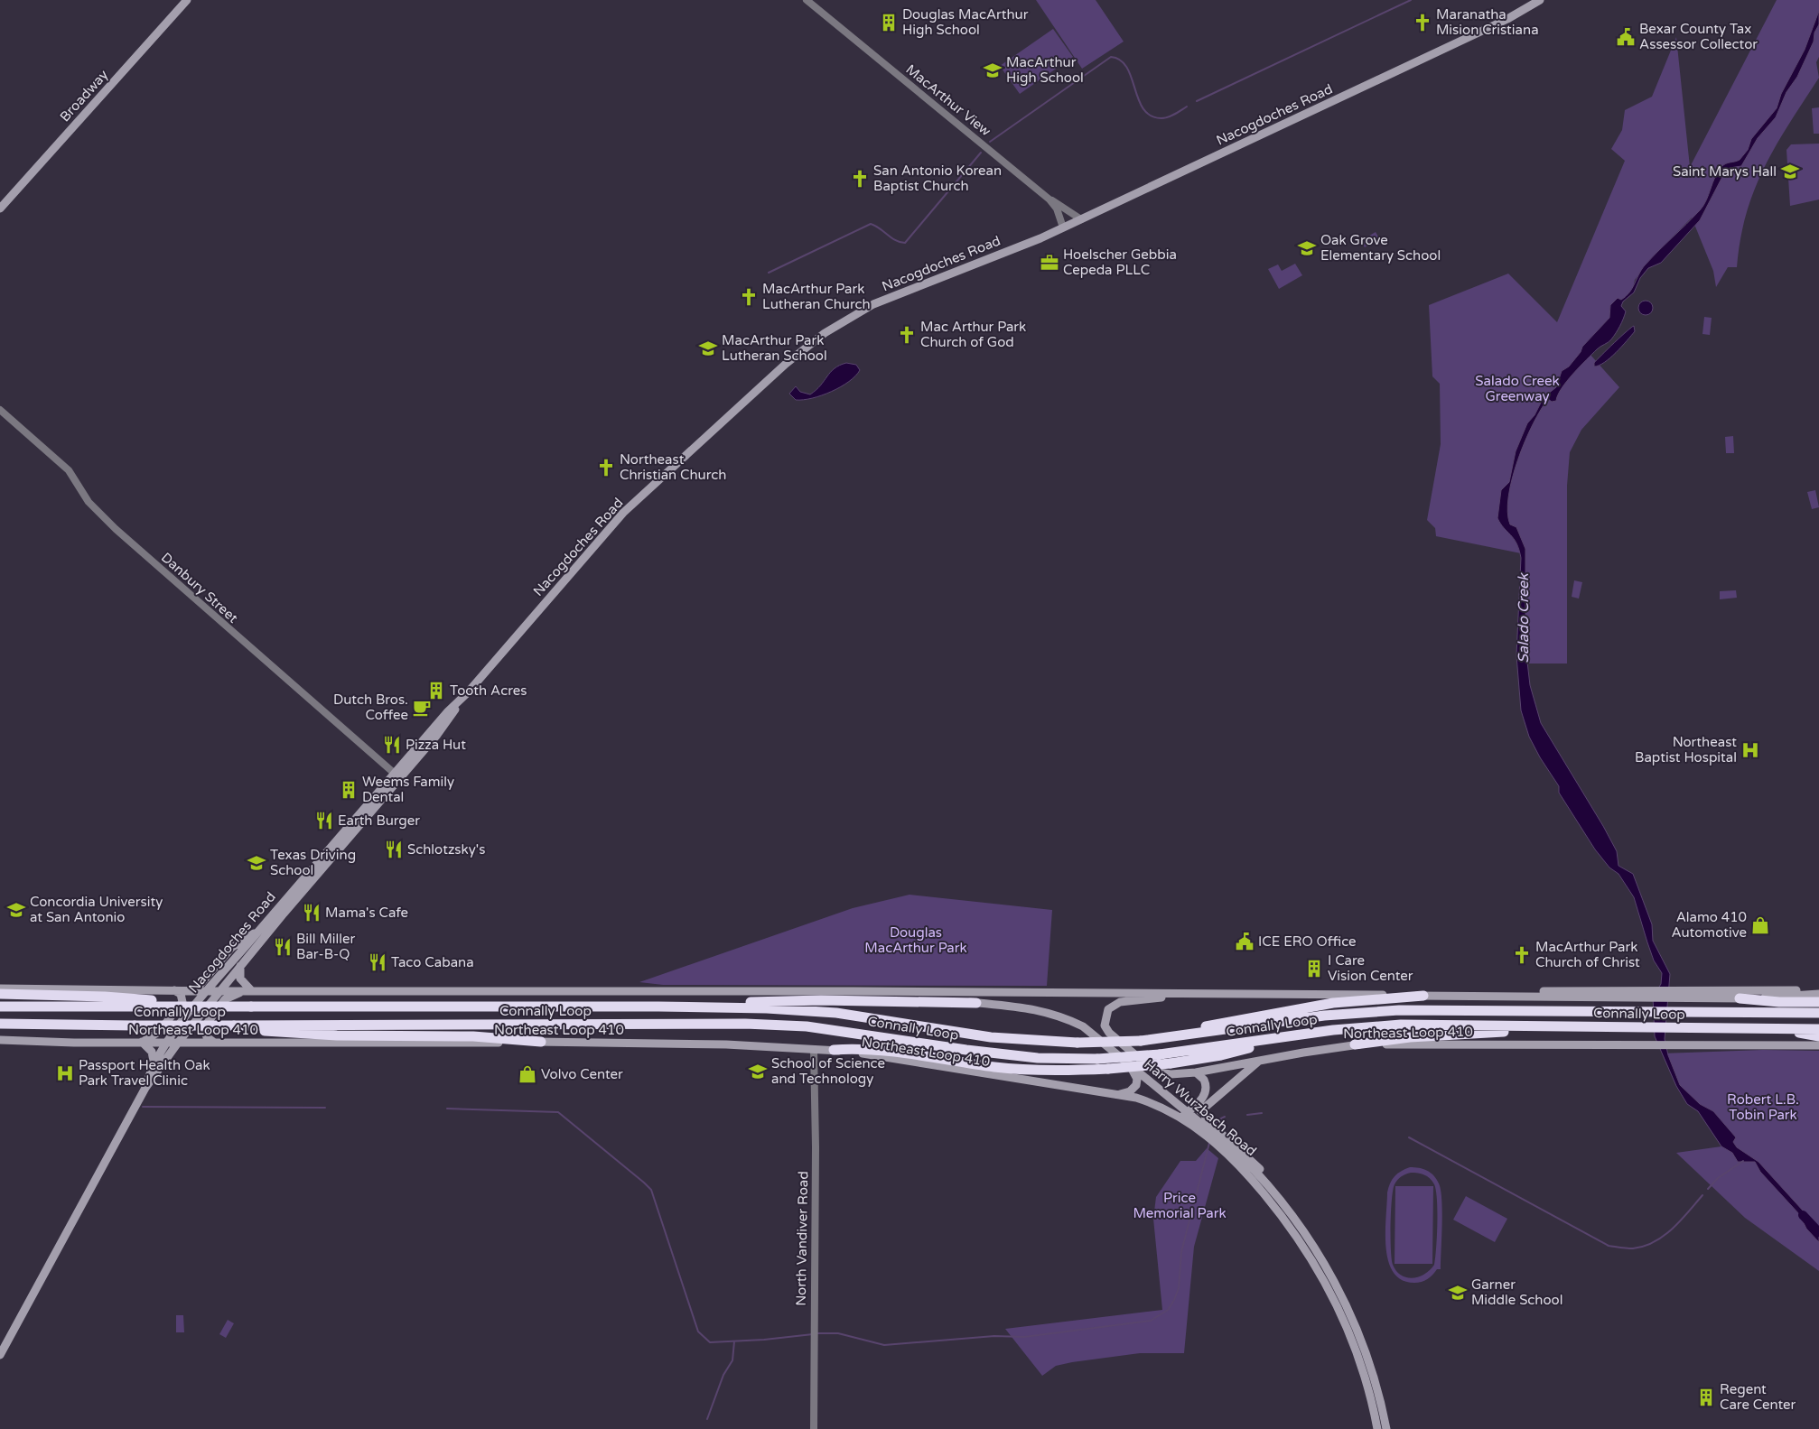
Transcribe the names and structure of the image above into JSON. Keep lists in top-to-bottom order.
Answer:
{
  "streets": {
    "highway": ["Connally Loop"],
    "main road": [
      "Broadway",
      "Nacogdoches Road",
      "Northeast Loop 410",
      "Harry Wurzbach Road"
    ],
    "street": ["MacArthur View", "Danbury Street", "North Vandiver Road"]
  },
  "crossings": [
    ["MacArthur View", "Nacogdoches Road"],
    ["Nacogdoches Road", "Danbury Street"],
    ["Nacogdoches Road", "Northeast Loop 410"],
    ["Northeast Loop 410", "Harry Wurzbach Road"],
    ["Northeast Loop 410", "North Vandiver Road"]
  ],
  "water": ["Salado Creek"],
  "parks": [
    "Salado Creek Greenway",
    "Douglas MacArthur Park",
    "Robert L.B. Tobin Park",
    "Price Memorial Park"
  ],
  "places": {
    "building": [
      "Douglas MacArthur High School",
      "Tooth Acres",
      "Weems Family Dental",
      "I Care Vision Center",
      "Regent Care Center"
    ],
    "church": [
      "Maranatha Mision Cristiana",
      "San Antonio Korean Baptist Church",
      "MacArthur Park Lutheran Church",
      "Mac Arthur Park Church of God",
      "Northeast Christian Church",
      "MacArthur Park Church of Christ"
    ],
    "public building": ["Bexar County Tax Assessor Collector", "ICE ERO Office"],
    "school or university": [
      "MacArthur High School",
      "Saint Marys Hall",
      "Oak Grove Elementary School",
      "MacArthur Park Lutheran School",
      "Texas Driving School",
      "Concordia University at San Antonio",
      "School of Science and Technology",
      "Garner Middle School"
    ],
    "office": ["Hoelscher Gebbia Cepeda PLLC"],
    "cafe": ["Dutch Bros. Coffee"],
    "restaurant": [
      "Pizza Hut",
      "Earth Burger",
      "Schlotzsky's",
      "Mama's Cafe",
      "Bill Miller Bar-B-Q",
      "Taco Cabana"
    ],
    "hospital": ["Northeast Baptist Hospital", "Passport Health Oak Park Travel Clinic"],
    "shop": ["Alamo 410 Automotive", "Volvo Center"]
  }
}
